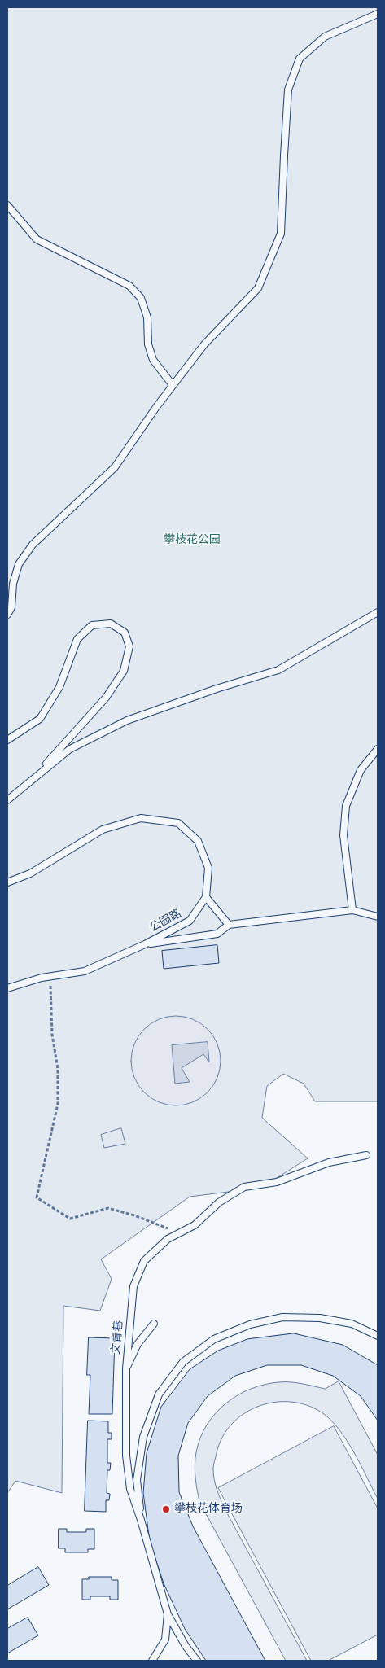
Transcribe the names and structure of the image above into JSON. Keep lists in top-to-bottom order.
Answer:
{
  "streets": {
    "lane": ["公园路", "文青巷"]
  },
  "parks": ["攀枝花公园"],
  "places": ["攀枝花体育场"]
}
